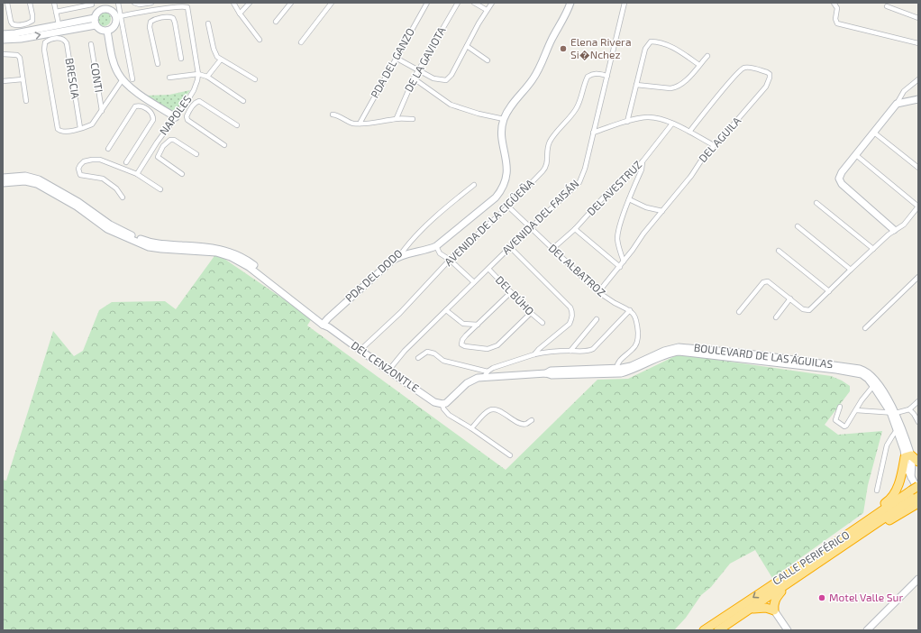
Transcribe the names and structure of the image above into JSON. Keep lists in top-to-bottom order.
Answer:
{
  "streets": {
    "highway": ["CALLE PERIFÉRICO"],
    "main road": ["PDA DEL DODO", "BOULEVARD DE LAS ÁGUILAS", "DEL CENZONTLE"],
    "street": [
      "DE LA GAVIOTA",
      "PDA DEL GANZO",
      "CONTI",
      "BRESCIA",
      "NAPOLES",
      "DEL AGUILA",
      "DEL AVESTRUZ",
      "AVENIDA DEL FAISÁN",
      "AVENIDA DE LA CIGÜEÑA",
      "DEL ALBATROZ",
      "DEL BÚHO"
    ]
  },
  "crossings": [
    ["CONTI", "BRESCIA"],
    ["DEL AGUILA", "DEL ALBATROZ"],
    ["DEL AVESTRUZ", "DEL ALBATROZ"],
    ["AVENIDA DEL FAISÁN", "AVENIDA DE LA CIGÜEÑA"],
    ["AVENIDA DEL FAISÁN", "DEL ALBATROZ"],
    ["AVENIDA DEL FAISÁN", "DEL BÚHO"],
    ["AVENIDA DEL FAISÁN", "DEL CENZONTLE"],
    ["AVENIDA DE LA CIGÜEÑA", "DEL ALBATROZ"],
    ["AVENIDA DE LA CIGÜEÑA", "DEL CENZONTLE"],
    ["PDA DEL DODO", "DEL CENZONTLE"],
    ["BOULEVARD DE LAS ÁGUILAS", "DEL CENZONTLE"],
    ["BOULEVARD DE LAS ÁGUILAS", "CALLE PERIFÉRICO"]
  ],
  "places": ["Elena Rivera Si�Nchez", "Motel Valle Sur"]
}
